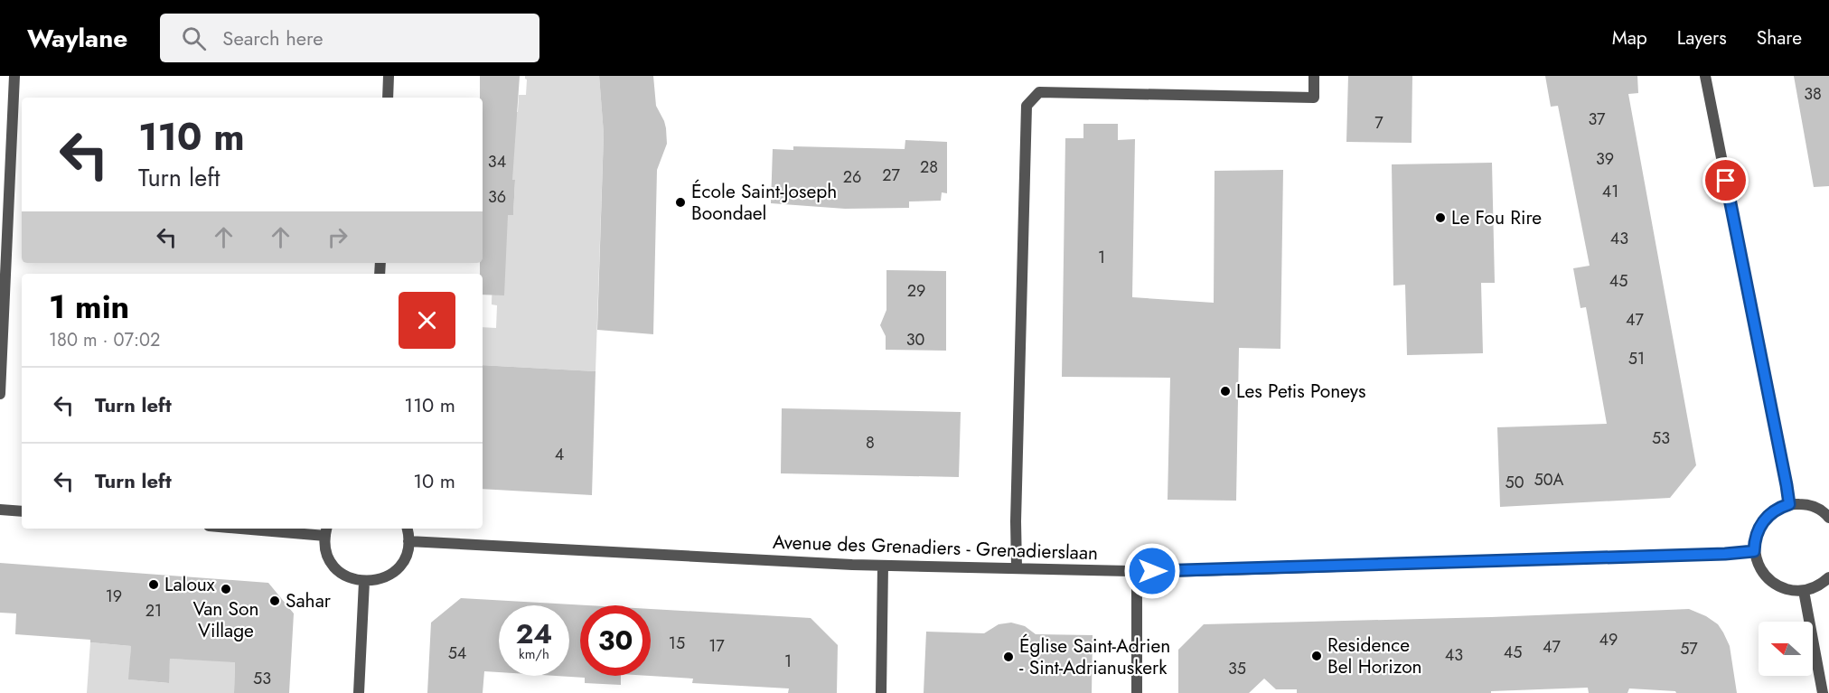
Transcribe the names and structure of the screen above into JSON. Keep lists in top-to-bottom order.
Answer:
{
  "streets": {
    "street": ["Avenue des Grenadiers - Grenadierslaan"]
  },
  "places": [
    "École Saint-Joseph Boondael",
    "Le Fou Rire",
    "Les Petis Poneys",
    "Laloux",
    "Van Son Village",
    "Sahar",
    "Residence Bel Horizon",
    "Église Saint-Adrien - Sint-Adrianuskerk"
  ],
  "house_numbers": [
    "38",
    "37",
    "7",
    "39",
    "34",
    "28",
    "27",
    "26",
    "41",
    "36",
    "43",
    "1",
    "45",
    "29",
    "47",
    "30",
    "51",
    "53",
    "8",
    "4",
    "50A",
    "50",
    "19",
    "21",
    "49",
    "15",
    "17",
    "47",
    "57",
    "45",
    "54",
    "43",
    "1",
    "35",
    "53"
  ],
  "north": "left",
  "page": {
    "header": "Waylane",
    "search": "Search here",
    "nav": ["Map", "Layers", "Share"],
    "turn": ["110 m", "Turn left"],
    "heading": ["1 min", "180 m · 07:02"],
    "list": [
      {
        "name": "Turn left",
        "value": "110 m"
      },
      {
        "name": "Turn left",
        "value": "10 m"
      }
    ],
    "speed": "24 km/h",
    "limit": "30"
  }
}
